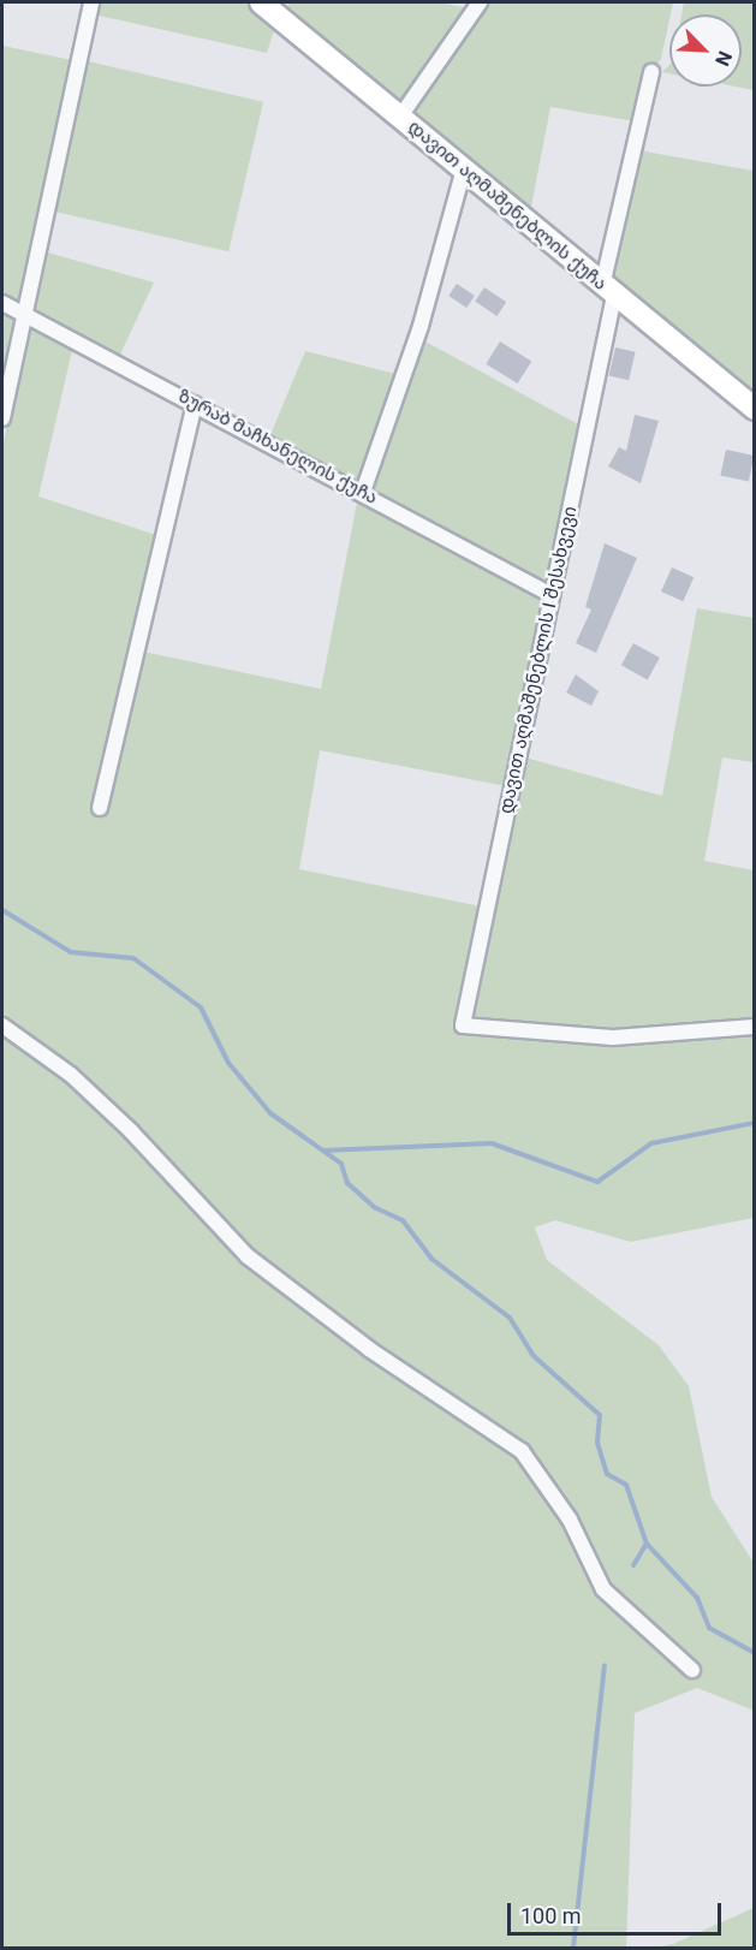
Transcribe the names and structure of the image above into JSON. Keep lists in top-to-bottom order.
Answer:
{
  "streets": {
    "street": ["დავით აღმაშენებლის ქუჩა", "ზურაბ მაჩხანელის ქუჩა", "დავით აღმაშენებლის I შესახვევი"]
  },
  "crossings": [
    ["დავით აღმაშენებლის ქუჩა", "დავით აღმაშენებლის I შესახვევი"],
    ["ზურაბ მაჩხანელის ქუჩა", "დავით აღმაშენებლის I შესახვევი"]
  ],
  "scale_bar": "100 m",
  "north": "bottom right"
}
